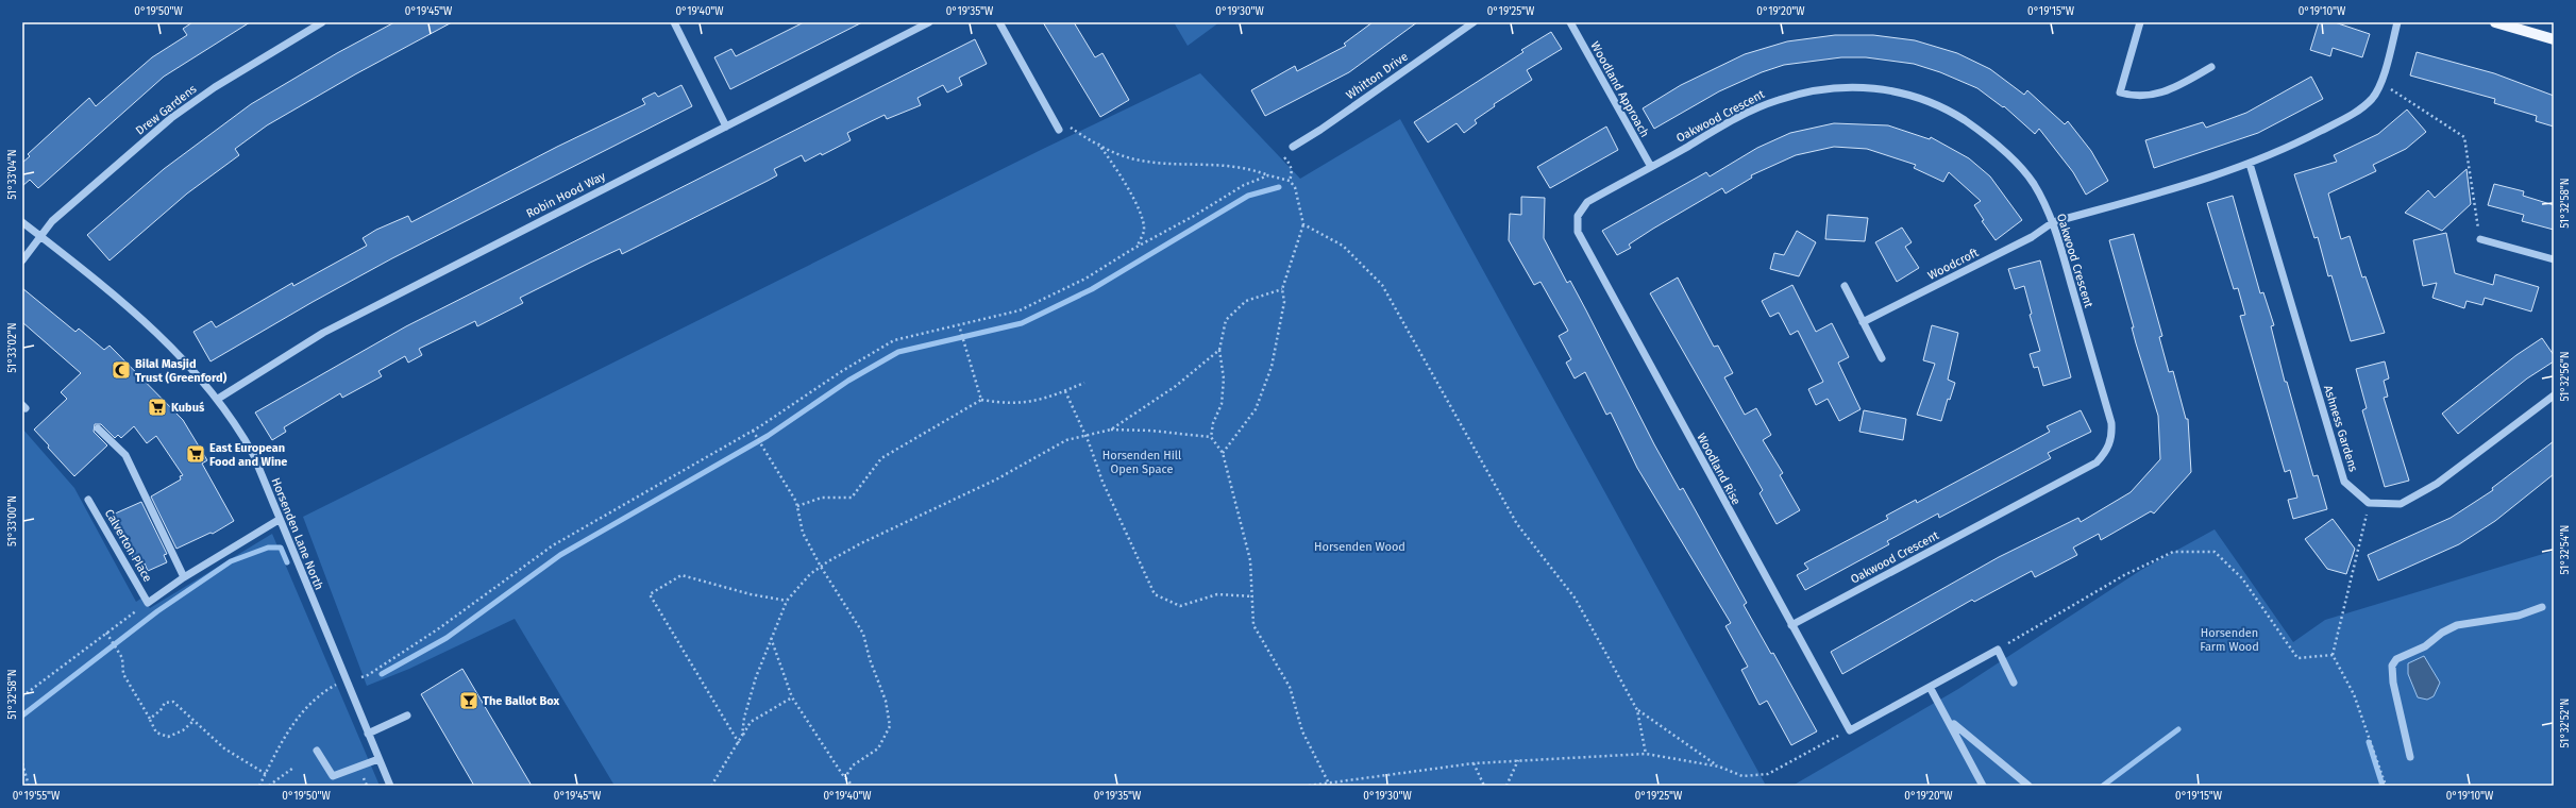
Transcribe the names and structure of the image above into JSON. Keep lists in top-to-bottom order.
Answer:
{
  "streets": {
    "street": [
      "Whitton Drive",
      "Woodland Approach",
      "Drew Gardens",
      "Oakwood Crescent",
      "Robin Hood Way",
      "Woodcroft",
      "Ashness Gardens",
      "Woodland Rise",
      "Horsenden Lane North",
      "Calverton Place"
    ]
  },
  "crossings": [
    ["Woodland Approach", "Oakwood Crescent"],
    ["Drew Gardens", "Horsenden Lane North"],
    ["Oakwood Crescent", "Woodcroft"],
    ["Oakwood Crescent", "Woodland Rise"],
    ["Robin Hood Way", "Horsenden Lane North"]
  ],
  "parks": ["Horsenden Hill Open Space", "Horsenden Wood", "Horsenden Farm Wood"],
  "places": {
    "mosque": ["Bilal Masjid Trust (Greenford)"],
    "supermarket": ["Kubuś", "East European Food and Wine"],
    "bar": ["The Ballot Box"]
  },
  "coordinates": [
    "0°19'50\"W",
    "0°19'45\"W",
    "0°19'40\"W",
    "0°19'35\"W",
    "0°19'30\"W",
    "0°19'25\"W",
    "0°19'20\"W",
    "0°19'15\"W",
    "0°19'10\"W",
    "51°33'04\"N",
    "51°32'58\"N",
    "51°33'02\"N",
    "51°32'56\"N",
    "51°33'00\"N",
    "51°32'54\"N",
    "51°32'52\"N",
    "0°19'55\"W"
  ]
}
